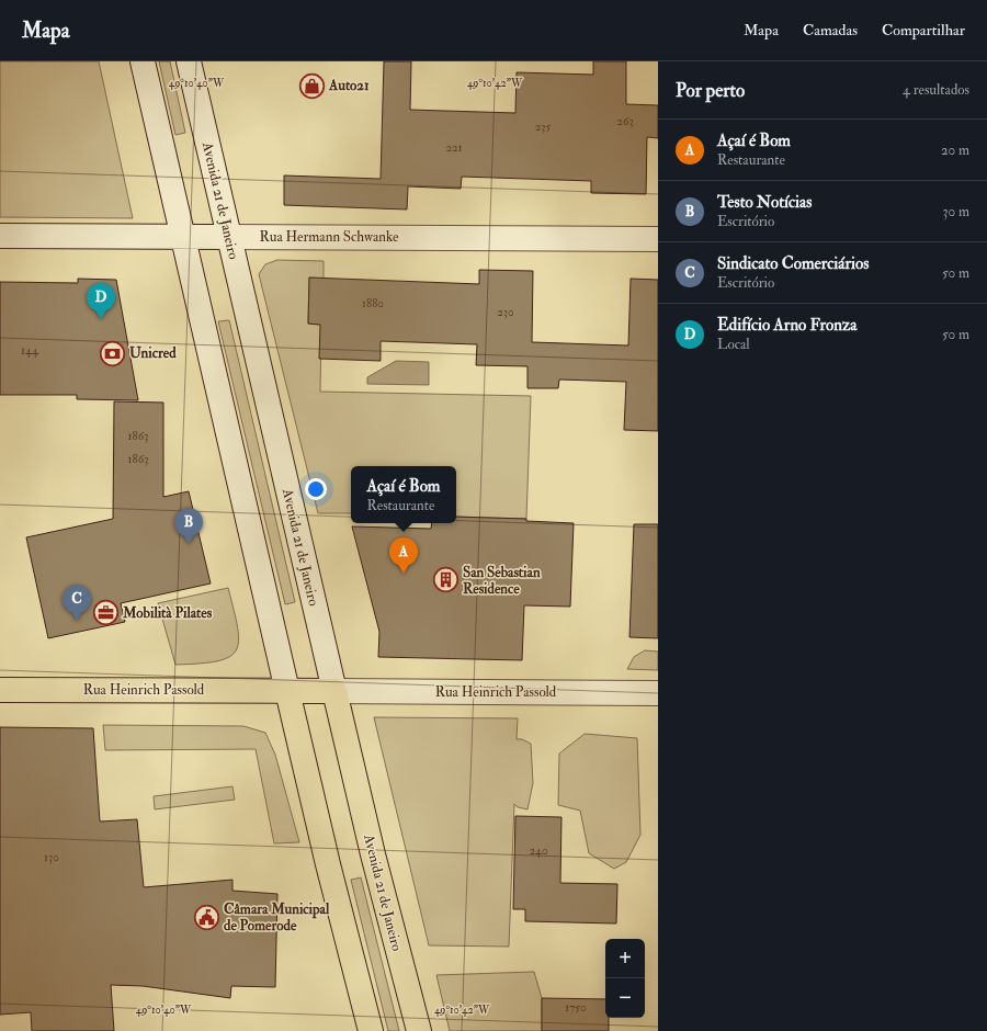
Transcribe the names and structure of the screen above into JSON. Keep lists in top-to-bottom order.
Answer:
{
  "streets": {
    "main road": ["Avenida 21 de Janeiro", "Rua Hermann Schwanke", "Rua Heinrich Passold"]
  },
  "crossings": [
    ["Avenida 21 de Janeiro", "Rua Hermann Schwanke"],
    ["Avenida 21 de Janeiro", "Rua Heinrich Passold"]
  ],
  "places": {
    "shop": ["Auto21"],
    "bank": ["Unicred"],
    "building": ["San Sebastian Residence"],
    "office": ["Mobilità Pilates"],
    "public building": ["Câmara Municipal de Pomerode"]
  },
  "house_numbers": [
    "263",
    "235",
    "221",
    "1880",
    "230",
    "144",
    "1863",
    "1863",
    "240",
    "130",
    "1750"
  ],
  "page": {
    "header": "Mapa",
    "nav": ["Mapa", "Camadas", "Compartilhar"],
    "heading": ["Por perto", "4 resultados"],
    "list": [
      {
        "mark": "A",
        "name": "Açaí é Bom",
        "note": "Restaurante",
        "value": "20 m"
      },
      {
        "mark": "B",
        "name": "Testo Notícias",
        "note": "Escritório",
        "value": "30 m"
      },
      {
        "mark": "C",
        "name": "Sindicato Comerciários",
        "note": "Escritório",
        "value": "50 m"
      },
      {
        "mark": "D",
        "name": "Edifício Arno Fronza",
        "note": "Local",
        "value": "50 m"
      }
    ],
    "pins": [
      "D",
      "B",
      "A",
      "C"
    ],
    "popup": ["Açaí é Bom", "Restaurante"],
    "map_buttons": ["+", "−"]
  },
  "coordinates": ["49°10'40\"W", "49°10'42\"W"]
}
